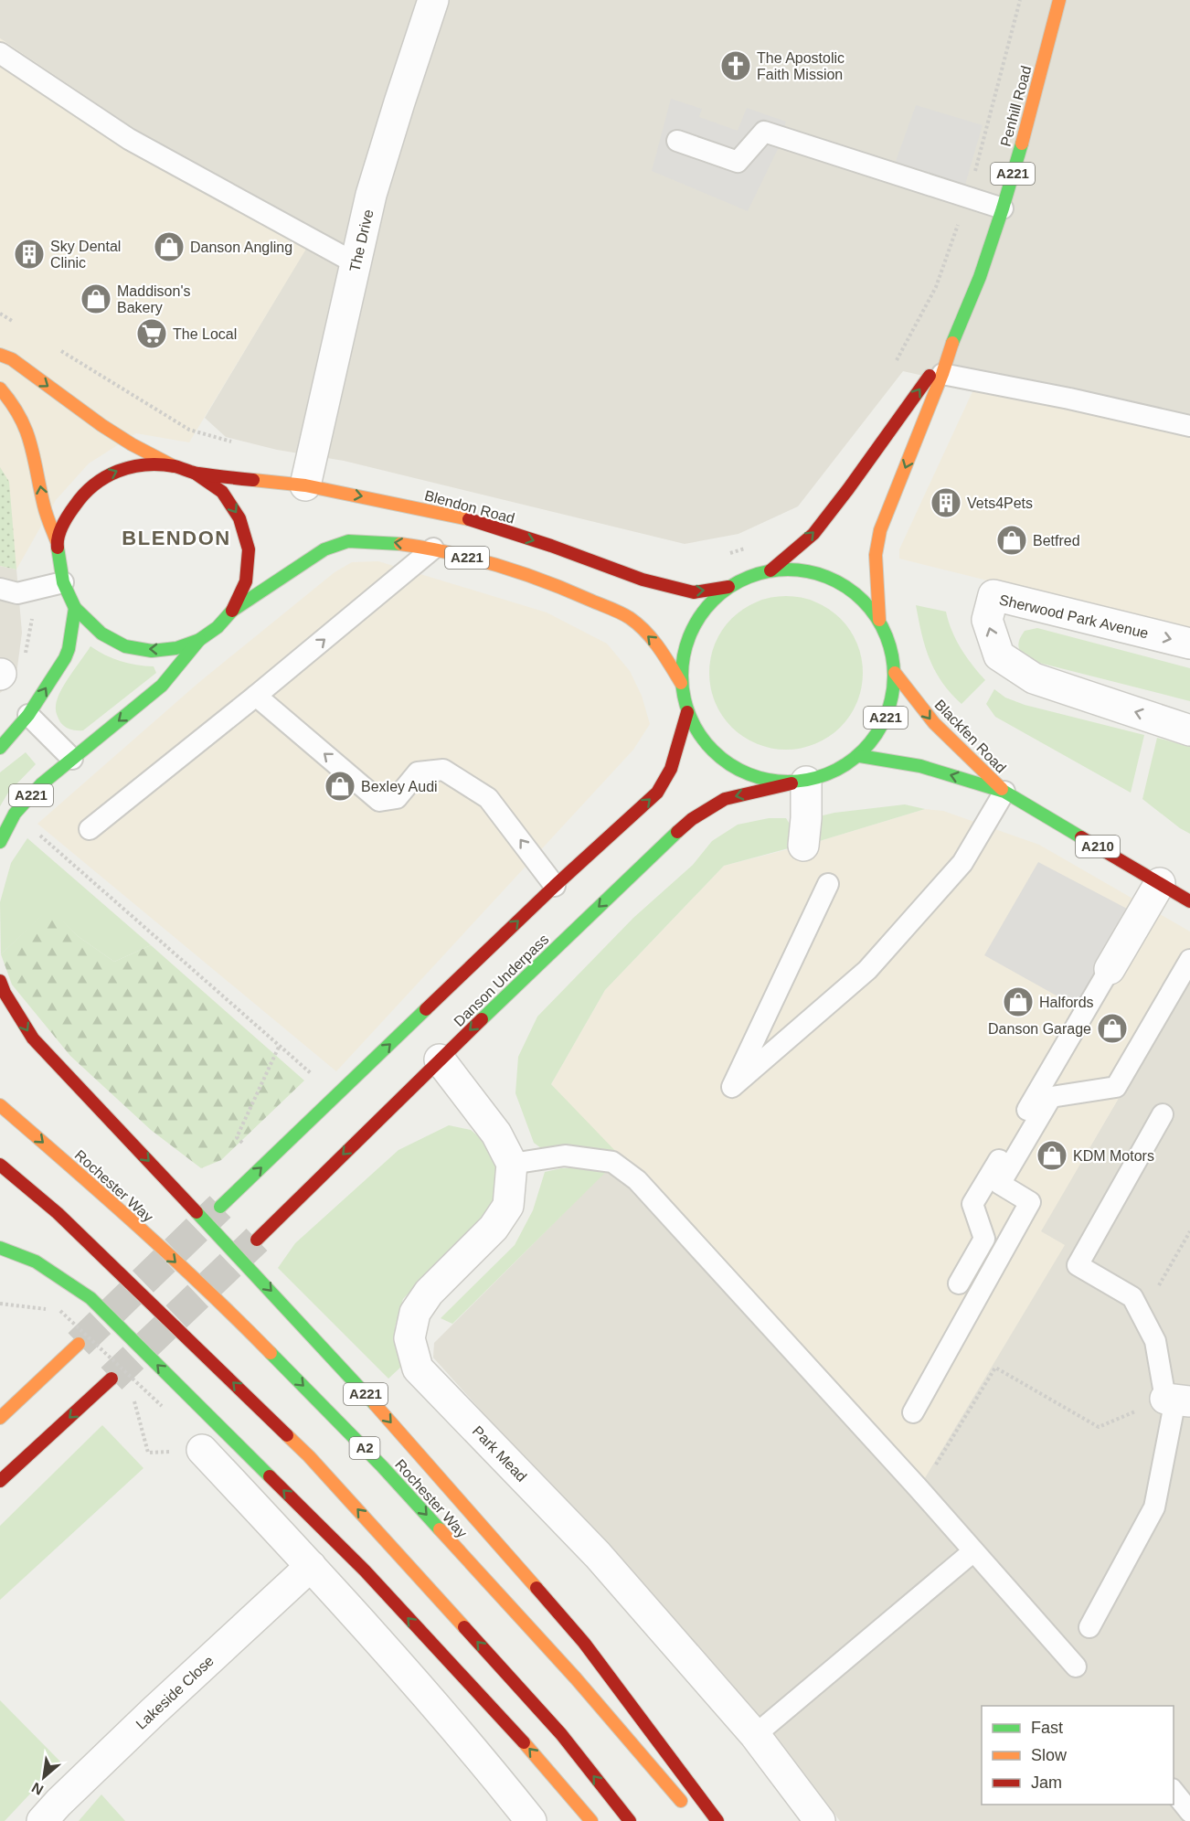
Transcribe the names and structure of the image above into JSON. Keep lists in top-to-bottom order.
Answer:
{
  "streets": {
    "main road": [
      "Penhill Road",
      "A221",
      "Blendon Road",
      "Blackfen Road",
      "A210",
      "Danson Underpass",
      "Rochester Way",
      "A2"
    ],
    "street": [
      "The Drive",
      "Sherwood Park Avenue",
      "Park Mead",
      "Lakeside Close"
    ]
  },
  "crossings": [
    ["Penhill Road", "Blendon Road"],
    ["Penhill Road", "Blackfen Road"],
    ["Penhill Road", "Danson Underpass"],
    ["A221", "Blendon Road"],
    ["The Drive", "Blendon Road"]
  ],
  "districts": ["BLENDON"],
  "places": {
    "church": ["The Apostolic Faith Mission"],
    "shop": [
      "Danson Angling",
      "Maddison's Bakery",
      "Betfred",
      "Bexley Audi",
      "Halfords",
      "Danson Garage",
      "KDM Motors"
    ],
    "building": ["Sky Dental Clinic", "Vets4Pets"],
    "supermarket": ["The Local"]
  },
  "legend": ["Fast", "Slow", "Jam"],
  "north": "bottom left"
}
